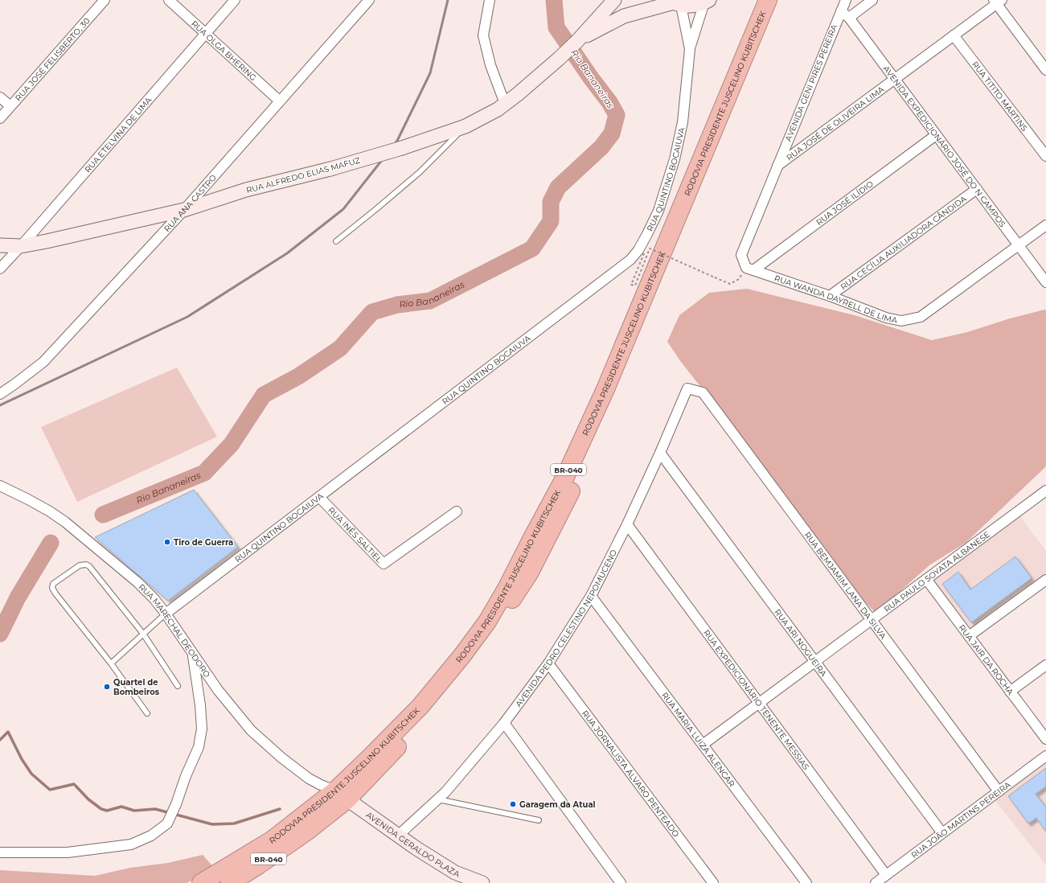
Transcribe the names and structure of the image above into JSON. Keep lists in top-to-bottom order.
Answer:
{
  "streets": {
    "highway": ["RODOVIA PRESIDENTE JUSCELINO KUBITSCHEK", "BR-040"],
    "street": [
      "RUA OLGA BHERING",
      "RUA JOSÉ FELISBERTO, 30",
      "AVENIDA GENI PIRES PEREIRA",
      "RUA TITITO MARTINS",
      "RUA JOSÉ DE OLIVEIRA LIMA",
      "RUA ETELVINA DE LIMA",
      "AVENIDA EXPEDICIONÁRIO JOSÉ DO N CAMPOS",
      "RUA ALFREDO ELIAS MAFUZ",
      "RUA QUINTINO BOCAIUVA",
      "RUA ANA CASTRO",
      "RUA JOSÉ ILÍDIO",
      "RUA CECÍLIA AUXILIADORA CÂNDIDA",
      "RUA WANDA DAYRELL DE LIMA",
      "RUA INÊS SALTIEL",
      "RUA PAULO SOYATA ALBANESE",
      "RUA BEMJAMIM LANA DA SILVA",
      "AVENIDA PEDRO CELESTINO NEPOMUCENO",
      "RUA MARECHAL DEODORO",
      "RUA ARI NOGUEIRA",
      "RUA JAIR DA ROCHA",
      "RUA EXPEDICIONÁRIO TENENTE MESSIAS",
      "RUA MARIA LUIZA ALENCAR",
      "RUA JORNALISTA ÁLVARO PENTEADO",
      "RUA JOÃO MARTINS PEREIRA",
      "AVENIDA GERALDO PLAZA"
    ]
  },
  "crossings": [
    ["RUA OLGA BHERING", "RUA ETELVINA DE LIMA"],
    ["RUA OLGA BHERING", "RUA ANA CASTRO"],
    ["AVENIDA GENI PIRES PEREIRA", "RUA JOSÉ DE OLIVEIRA LIMA"],
    ["AVENIDA GENI PIRES PEREIRA", "AVENIDA EXPEDICIONÁRIO JOSÉ DO N CAMPOS"],
    ["AVENIDA GENI PIRES PEREIRA", "RUA JOSÉ ILÍDIO"],
    ["AVENIDA GENI PIRES PEREIRA", "RUA WANDA DAYRELL DE LIMA"],
    ["RUA TITITO MARTINS", "RUA JOSÉ DE OLIVEIRA LIMA"],
    ["RODOVIA PRESIDENTE JUSCELINO KUBITSCHEK", "RUA MARECHAL DEODORO"],
    ["RODOVIA PRESIDENTE JUSCELINO KUBITSCHEK", "AVENIDA GERALDO PLAZA"],
    ["RUA JOSÉ DE OLIVEIRA LIMA", "AVENIDA EXPEDICIONÁRIO JOSÉ DO N CAMPOS"],
    ["RUA ETELVINA DE LIMA", "RUA ALFREDO ELIAS MAFUZ"],
    ["AVENIDA EXPEDICIONÁRIO JOSÉ DO N CAMPOS", "RUA JOSÉ ILÍDIO"],
    ["AVENIDA EXPEDICIONÁRIO JOSÉ DO N CAMPOS", "RUA CECÍLIA AUXILIADORA CÂNDIDA"],
    ["AVENIDA EXPEDICIONÁRIO JOSÉ DO N CAMPOS", "RUA WANDA DAYRELL DE LIMA"],
    ["RUA ALFREDO ELIAS MAFUZ", "RUA QUINTINO BOCAIUVA"],
    ["RUA ALFREDO ELIAS MAFUZ", "RUA ANA CASTRO"],
    ["RUA QUINTINO BOCAIUVA", "RUA INÊS SALTIEL"],
    ["RUA QUINTINO BOCAIUVA", "RUA MARECHAL DEODORO"],
    ["RUA JOSÉ ILÍDIO", "RUA WANDA DAYRELL DE LIMA"],
    ["RUA CECÍLIA AUXILIADORA CÂNDIDA", "RUA WANDA DAYRELL DE LIMA"],
    ["RUA PAULO SOYATA ALBANESE", "RUA BEMJAMIM LANA DA SILVA"],
    ["RUA PAULO SOYATA ALBANESE", "RUA ARI NOGUEIRA"],
    ["RUA PAULO SOYATA ALBANESE", "RUA JAIR DA ROCHA"],
    ["RUA PAULO SOYATA ALBANESE", "RUA EXPEDICIONÁRIO TENENTE MESSIAS"],
    ["RUA PAULO SOYATA ALBANESE", "RUA MARIA LUIZA ALENCAR"],
    ["RUA BEMJAMIM LANA DA SILVA", "AVENIDA PEDRO CELESTINO NEPOMUCENO"],
    ["RUA BEMJAMIM LANA DA SILVA", "RUA JOÃO MARTINS PEREIRA"],
    ["AVENIDA PEDRO CELESTINO NEPOMUCENO", "RUA ARI NOGUEIRA"],
    ["AVENIDA PEDRO CELESTINO NEPOMUCENO", "RUA EXPEDICIONÁRIO TENENTE MESSIAS"],
    ["AVENIDA PEDRO CELESTINO NEPOMUCENO", "RUA MARIA LUIZA ALENCAR"],
    ["AVENIDA PEDRO CELESTINO NEPOMUCENO", "RUA JORNALISTA ÁLVARO PENTEADO"],
    ["AVENIDA PEDRO CELESTINO NEPOMUCENO", "AVENIDA GERALDO PLAZA"],
    ["RUA MARECHAL DEODORO", "AVENIDA GERALDO PLAZA"],
    ["RUA ARI NOGUEIRA", "RUA JOÃO MARTINS PEREIRA"],
    ["RUA EXPEDICIONÁRIO TENENTE MESSIAS", "RUA JOÃO MARTINS PEREIRA"]
  ],
  "water": ["Rio Bananeiras"],
  "places": ["Tiro de Guerra", "Quartel de Bombeiros", "Garagem da Atual"]
}
